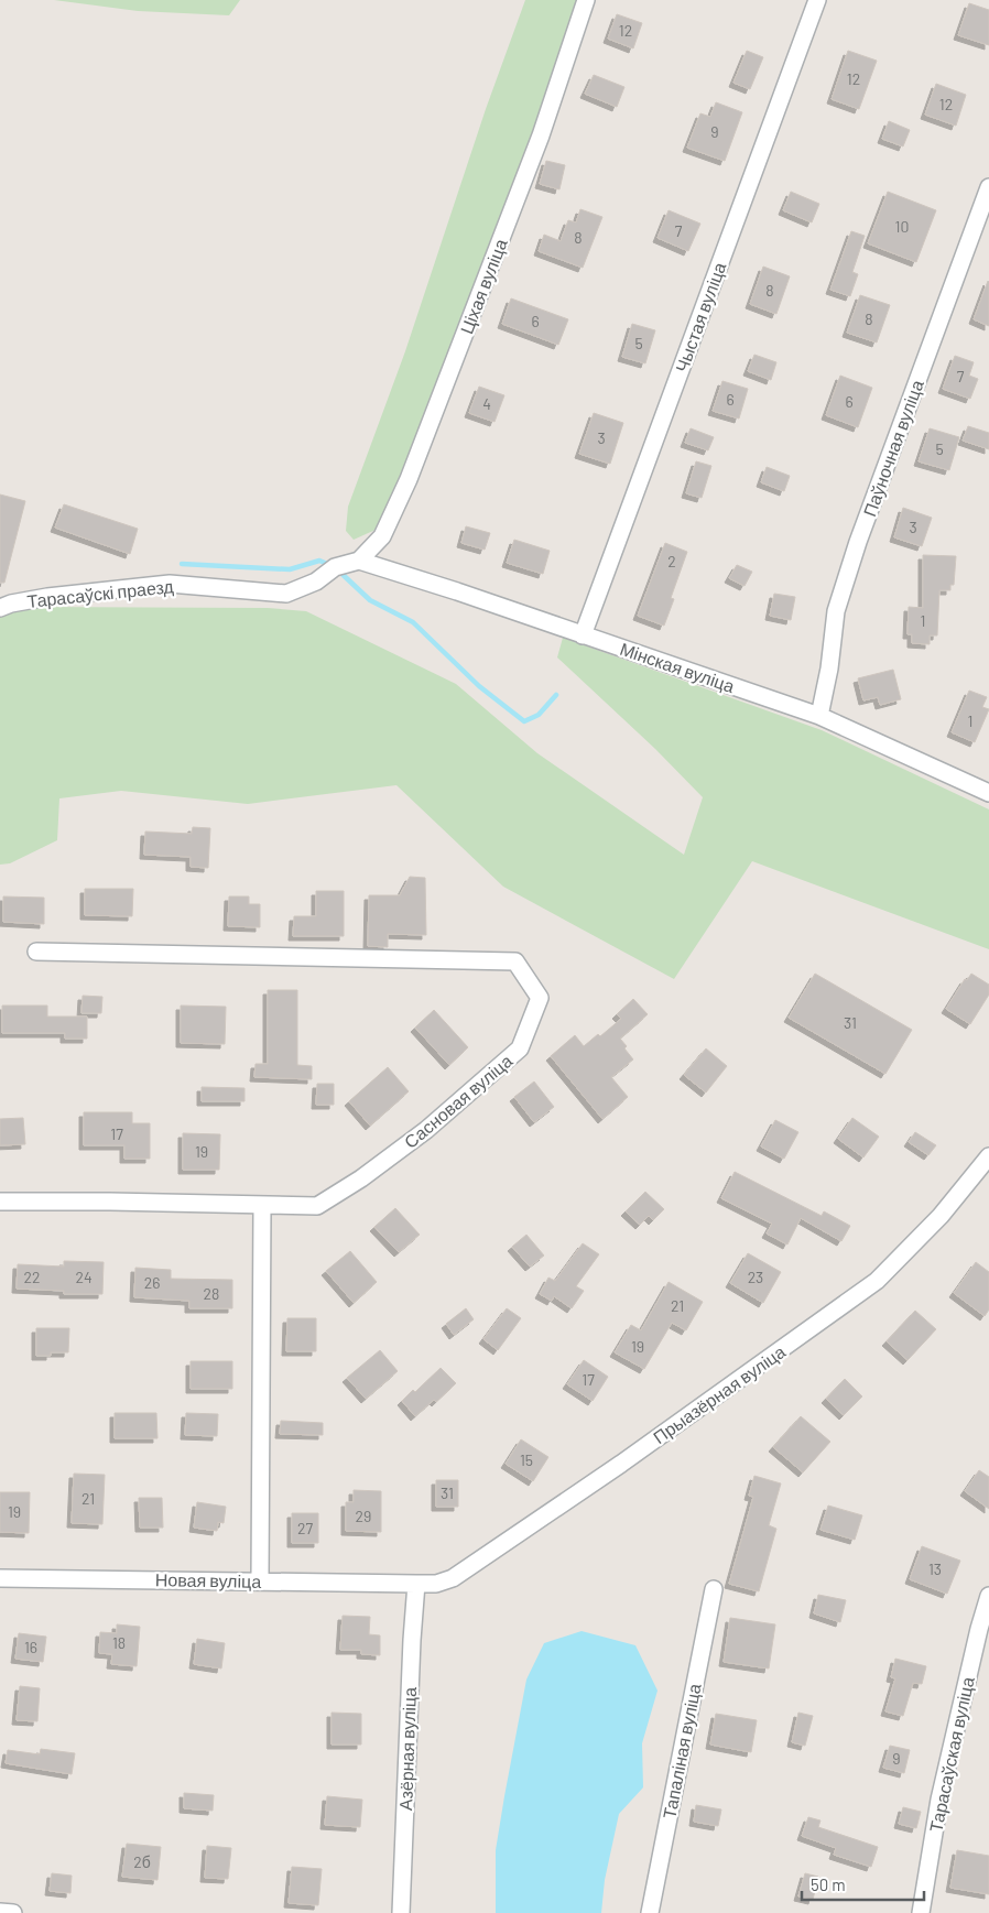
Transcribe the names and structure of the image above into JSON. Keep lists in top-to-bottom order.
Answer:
{
  "streets": {
    "street": [
      "Ціхая вуліца",
      "Чыстая вуліца",
      "Паўночная вуліца",
      "Тарасаўскі праезд",
      "Мінская вуліца",
      "Сасновая вуліца",
      "Прыазёрная вуліца",
      "Новая вуліца",
      "Азёрная вуліца",
      "Тапаліная вуліца",
      "Тарасаўская вуліца"
    ]
  },
  "crossings": [
    ["Ціхая вуліца", "Тарасаўскі праезд"],
    ["Ціхая вуліца", "Мінская вуліца"],
    ["Чыстая вуліца", "Мінская вуліца"],
    ["Паўночная вуліца", "Мінская вуліца"],
    ["Тарасаўскі праезд", "Мінская вуліца"],
    ["Прыазёрная вуліца", "Новая вуліца"],
    ["Прыазёрная вуліца", "Азёрная вуліца"],
    ["Новая вуліца", "Азёрная вуліца"]
  ],
  "house_numbers": [
    "12",
    "12",
    "12",
    "9",
    "10",
    "7",
    "8",
    "8",
    "8",
    "6",
    "5",
    "7",
    "6",
    "6",
    "4",
    "3",
    "5",
    "3",
    "2",
    "1",
    "1",
    "31",
    "17",
    "19",
    "22",
    "24",
    "23",
    "26",
    "28",
    "21",
    "19",
    "17",
    "15",
    "31",
    "21",
    "19",
    "29",
    "27",
    "13",
    "18",
    "16",
    "9",
    "2б"
  ],
  "scale_bar": "50 m"
}
